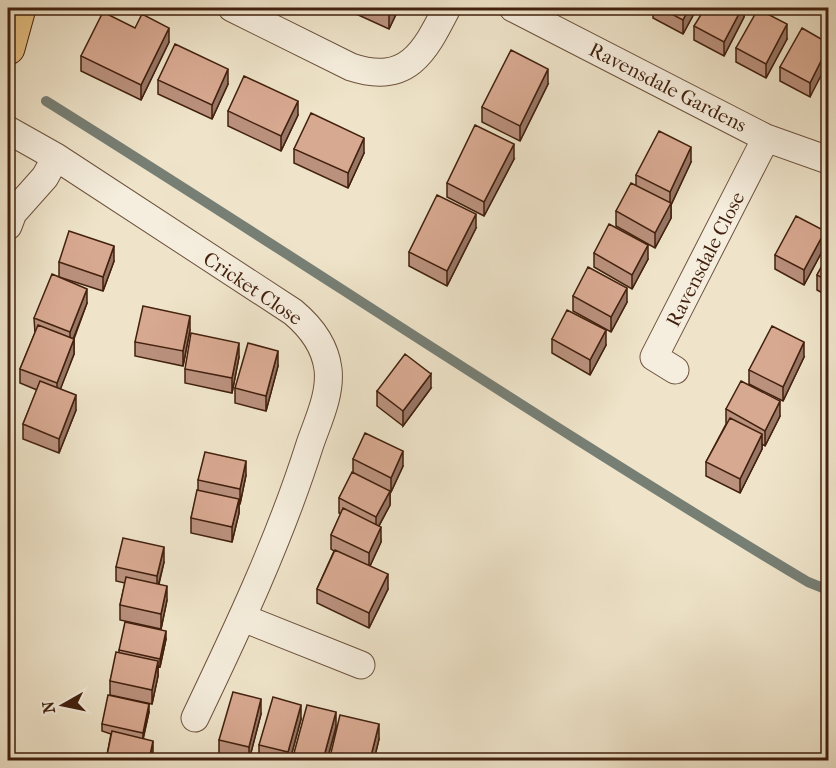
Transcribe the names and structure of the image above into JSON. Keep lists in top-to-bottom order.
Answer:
{
  "streets": {
    "street": ["Ravensdale Gardens", "Ravensdale Close", "Cricket Close"]
  },
  "crossings": [
    ["Ravensdale Gardens", "Ravensdale Close"]
  ],
  "north": "left"
}
